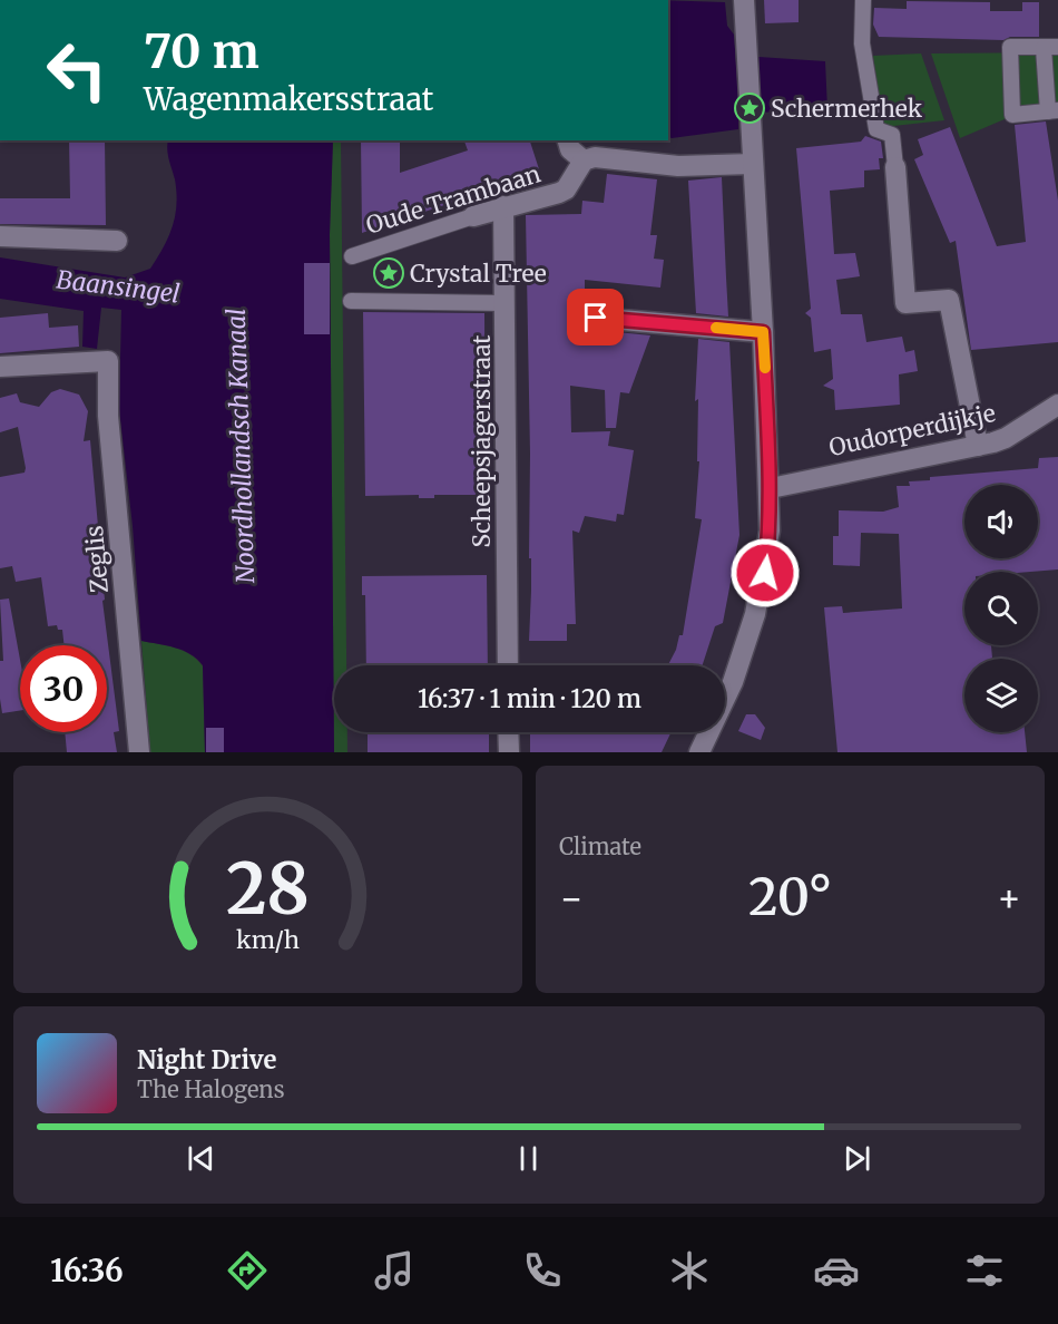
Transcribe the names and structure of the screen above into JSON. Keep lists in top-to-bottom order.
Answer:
{
  "streets": {
    "street": [
      "Oude Trambaan",
      "Oudorperdijkje",
      "Scheepsjagerstraat",
      "Zeglis"
    ]
  },
  "crossings": [
    ["Oude Trambaan", "Scheepsjagerstraat"]
  ],
  "water": ["Baansingel", "Noordhollandsch Kanaal"],
  "places": {
    "place": ["Schermerhek", "Crystal Tree"]
  },
  "page": {
    "turn": ["70 m", "Wagenmakersstraat"],
    "limit": "30",
    "trip": "16:37 · 1 min · 120 m",
    "tile": "Climate",
    "heat": ["−", "20°", "+"],
    "song": ["Night Drive", "The Halogens"],
    "tabs": "16:36",
    "gauge": ["28", "km/h"]
  }
}
